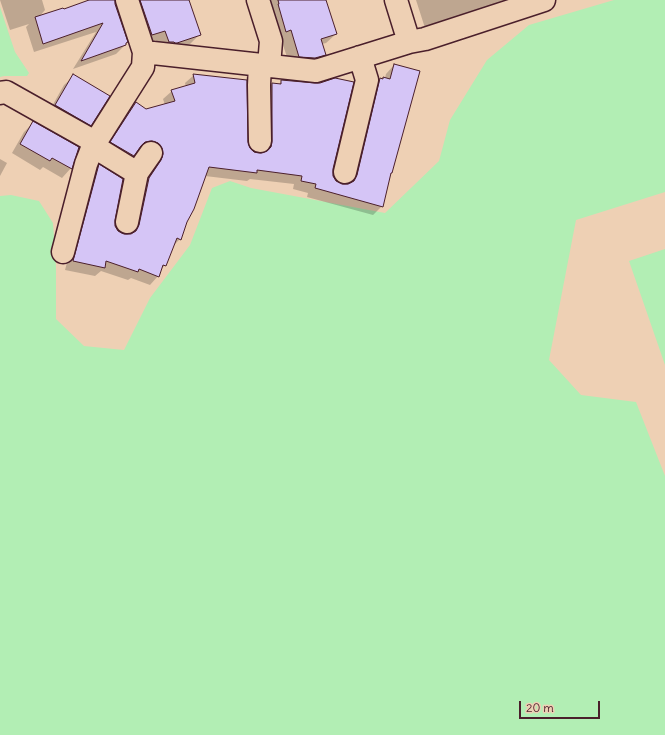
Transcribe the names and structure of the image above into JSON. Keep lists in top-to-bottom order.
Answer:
{
  "scale_bar": "20 m"
}
